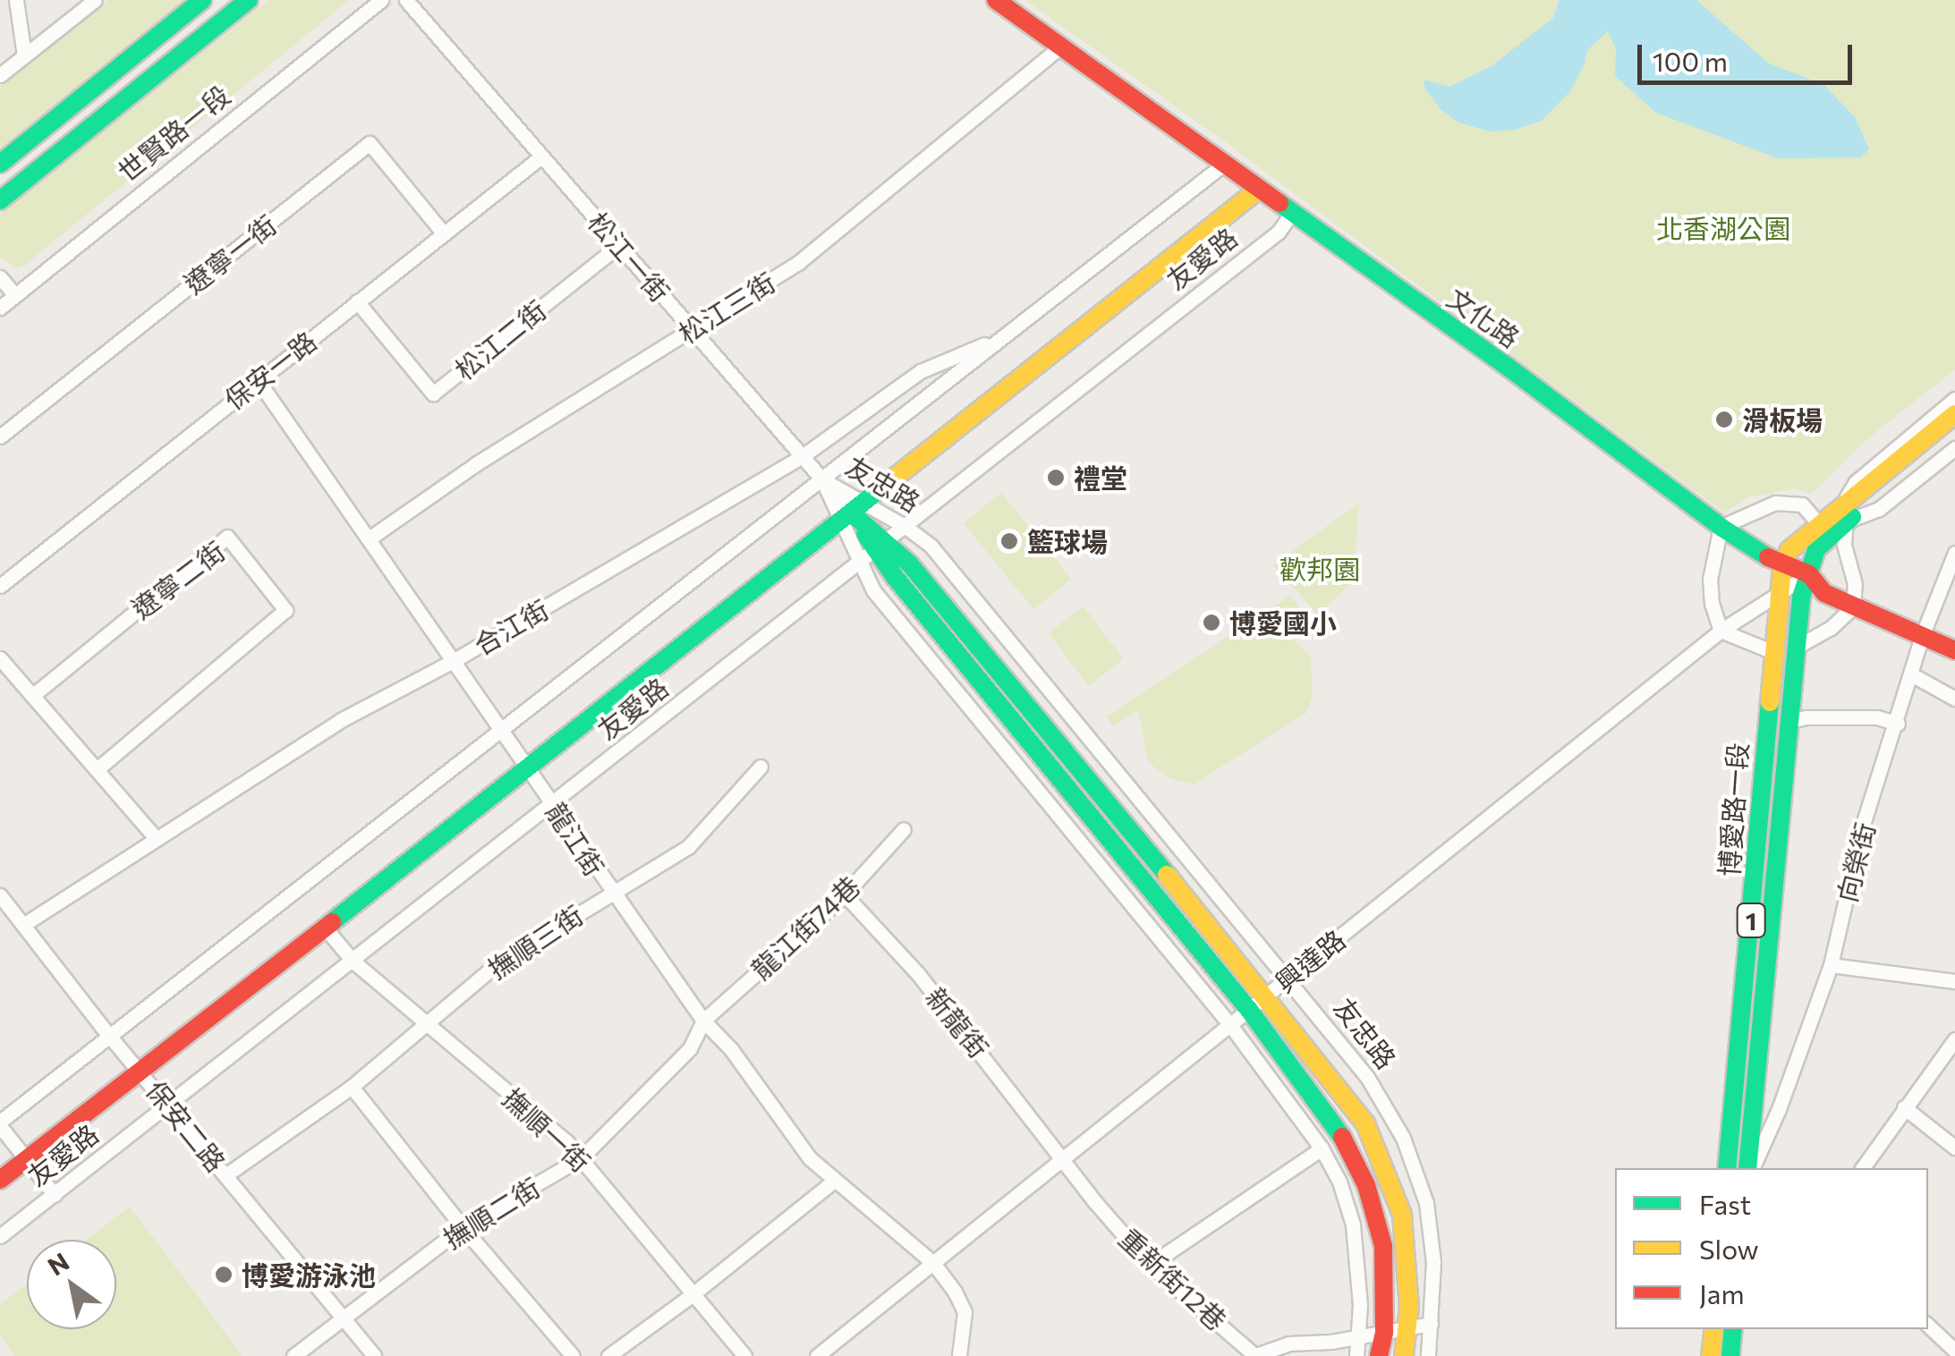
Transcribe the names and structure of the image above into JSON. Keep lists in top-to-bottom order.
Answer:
{
  "streets": {
    "street": [
      "世賢路一段",
      "遼寧一街",
      "松江一街",
      "友愛路",
      "松江三街",
      "文化路",
      "松江二街",
      "保安一路",
      "友忠路",
      "遼寧二街",
      "合江街",
      "博愛路一段",
      "龍江街",
      "向榮街",
      "1",
      "龍江街74巷",
      "撫順三街",
      "興達路",
      "新龍街",
      "保安二路",
      "撫順一街",
      "撫順二街",
      "重新街12巷"
    ]
  },
  "crossings": [
    ["遼寧一街", "保安一路"],
    ["松江一街", "友愛路"],
    ["松江一街", "松江三街"],
    ["松江一街", "松江二街"],
    ["松江一街", "保安一路"],
    ["松江一街", "友忠路"],
    ["松江一街", "合江街"],
    ["友愛路", "文化路"],
    ["友愛路", "友忠路"],
    ["友愛路", "龍江街"],
    ["友愛路", "保安二路"],
    ["友愛路", "撫順一街"],
    ["松江三街", "文化路"],
    ["松江三街", "龍江街"],
    ["文化路", "博愛路一段"],
    ["文化路", "向榮街"],
    ["文化路", "興達路"],
    ["松江二街", "保安一路"],
    ["保安一路", "龍江街"],
    ["友忠路", "興達路"],
    ["合江街", "龍江街"],
    ["合江街", "保安二路"],
    ["博愛路一段", "1"],
    ["博愛路一段", "興達路"],
    ["龍江街", "龍江街74巷"],
    ["龍江街", "撫順三街"],
    ["龍江街", "興達路"],
    ["龍江街", "撫順二街"],
    ["龍江街74巷", "新龍街"],
    ["龍江街74巷", "撫順二街"],
    ["撫順三街", "保安二路"],
    ["撫順三街", "撫順一街"],
    ["興達路", "新龍街"],
    ["興達路", "重新街12巷"],
    ["新龍街", "重新街12巷"],
    ["保安二路", "撫順二街"],
    ["撫順一街", "撫順二街"]
  ],
  "parks": ["北香湖公園", "歡邦園"],
  "places": [
    "滑板場",
    "禮堂",
    "籃球場",
    "博愛國小",
    "博愛游泳池"
  ],
  "legend": ["Fast", "Slow", "Jam"],
  "scale_bar": "100 m",
  "north": "top left"
}
